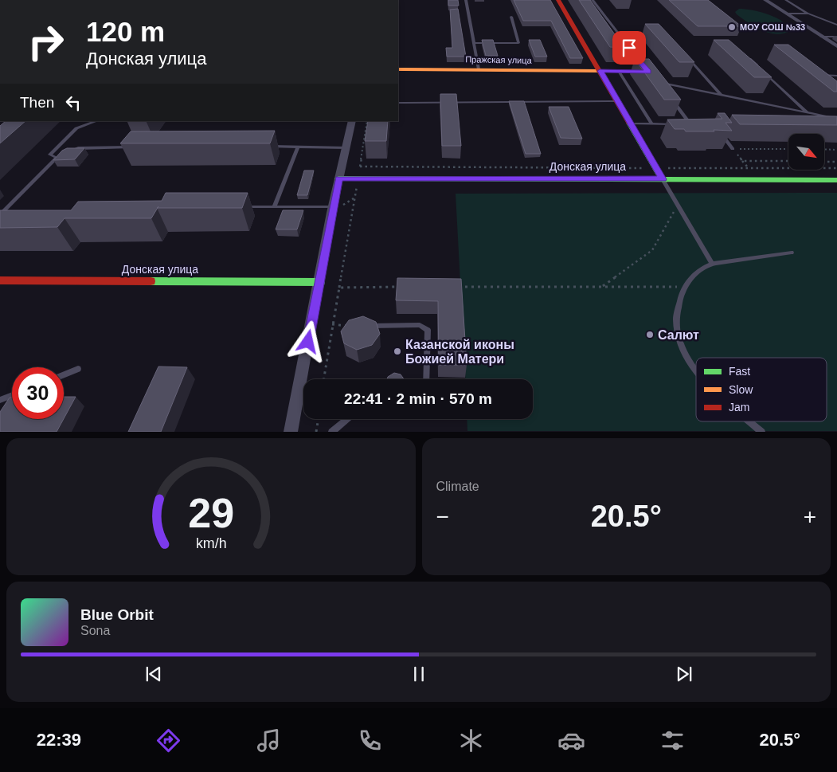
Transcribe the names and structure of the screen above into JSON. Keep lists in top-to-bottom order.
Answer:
{
  "streets": {
    "street": ["Пражская улица", "Донская улица"]
  },
  "places": ["МОУ СОШ №33", "Салют", "Казанской иконы Божией Матери"],
  "legend": ["Fast", "Slow", "Jam"],
  "north": "bottom right",
  "page": {
    "turn": ["120 m", "Донская улица"],
    "then": "Then",
    "limit": "30",
    "trip": "22:41 · 2 min · 570 m",
    "tile": "Climate",
    "heat": ["−", "20.5°", "+"],
    "song": ["Blue Orbit", "Sona"],
    "tabs": ["22:39", "20.5°"],
    "gauge": ["29", "km/h"]
  }
}
